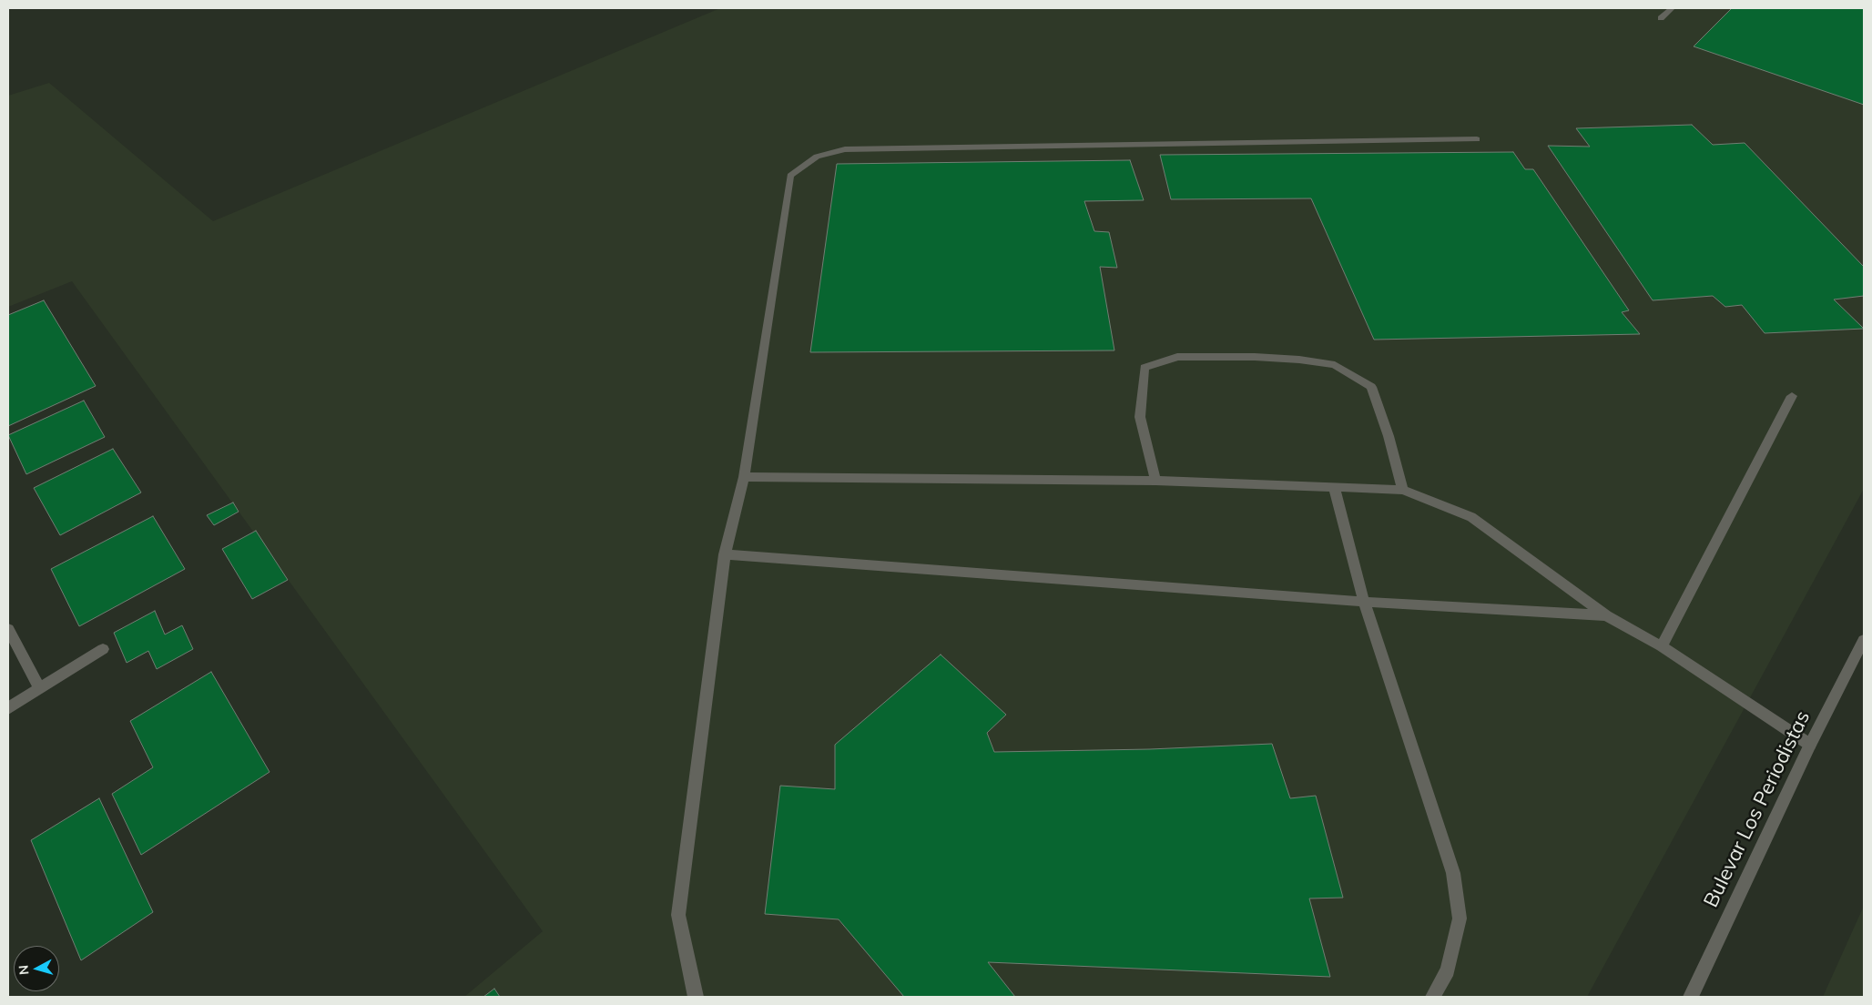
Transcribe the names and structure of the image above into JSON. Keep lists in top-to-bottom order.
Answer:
{
  "streets": {
    "street": ["Bulevar Los Periodistas"]
  },
  "north": "left"
}
